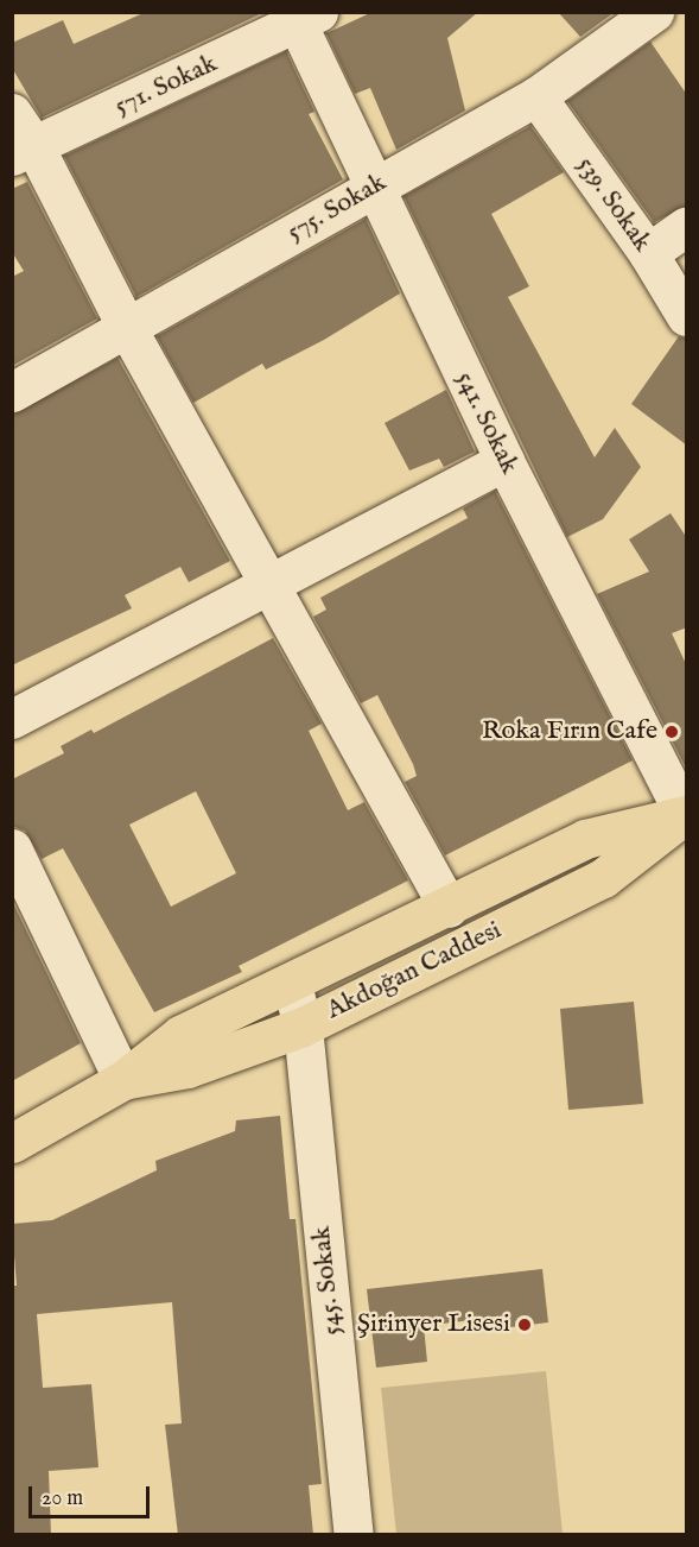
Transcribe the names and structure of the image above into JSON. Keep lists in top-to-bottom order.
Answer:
{
  "streets": {
    "main road": ["Akdoğan Caddesi"],
    "street": [
      "571. Sokak",
      "539. Sokak",
      "575. Sokak",
      "541. Sokak",
      "545. Sokak"
    ]
  },
  "crossings": [
    ["571. Sokak", "541. Sokak"],
    ["539. Sokak", "575. Sokak"],
    ["575. Sokak", "541. Sokak"],
    ["541. Sokak", "Akdoğan Caddesi"],
    ["Akdoğan Caddesi", "545. Sokak"]
  ],
  "places": ["Roka Fırın Cafe", "Şirinyer Lisesi"],
  "scale_bar": "20 m"
}
